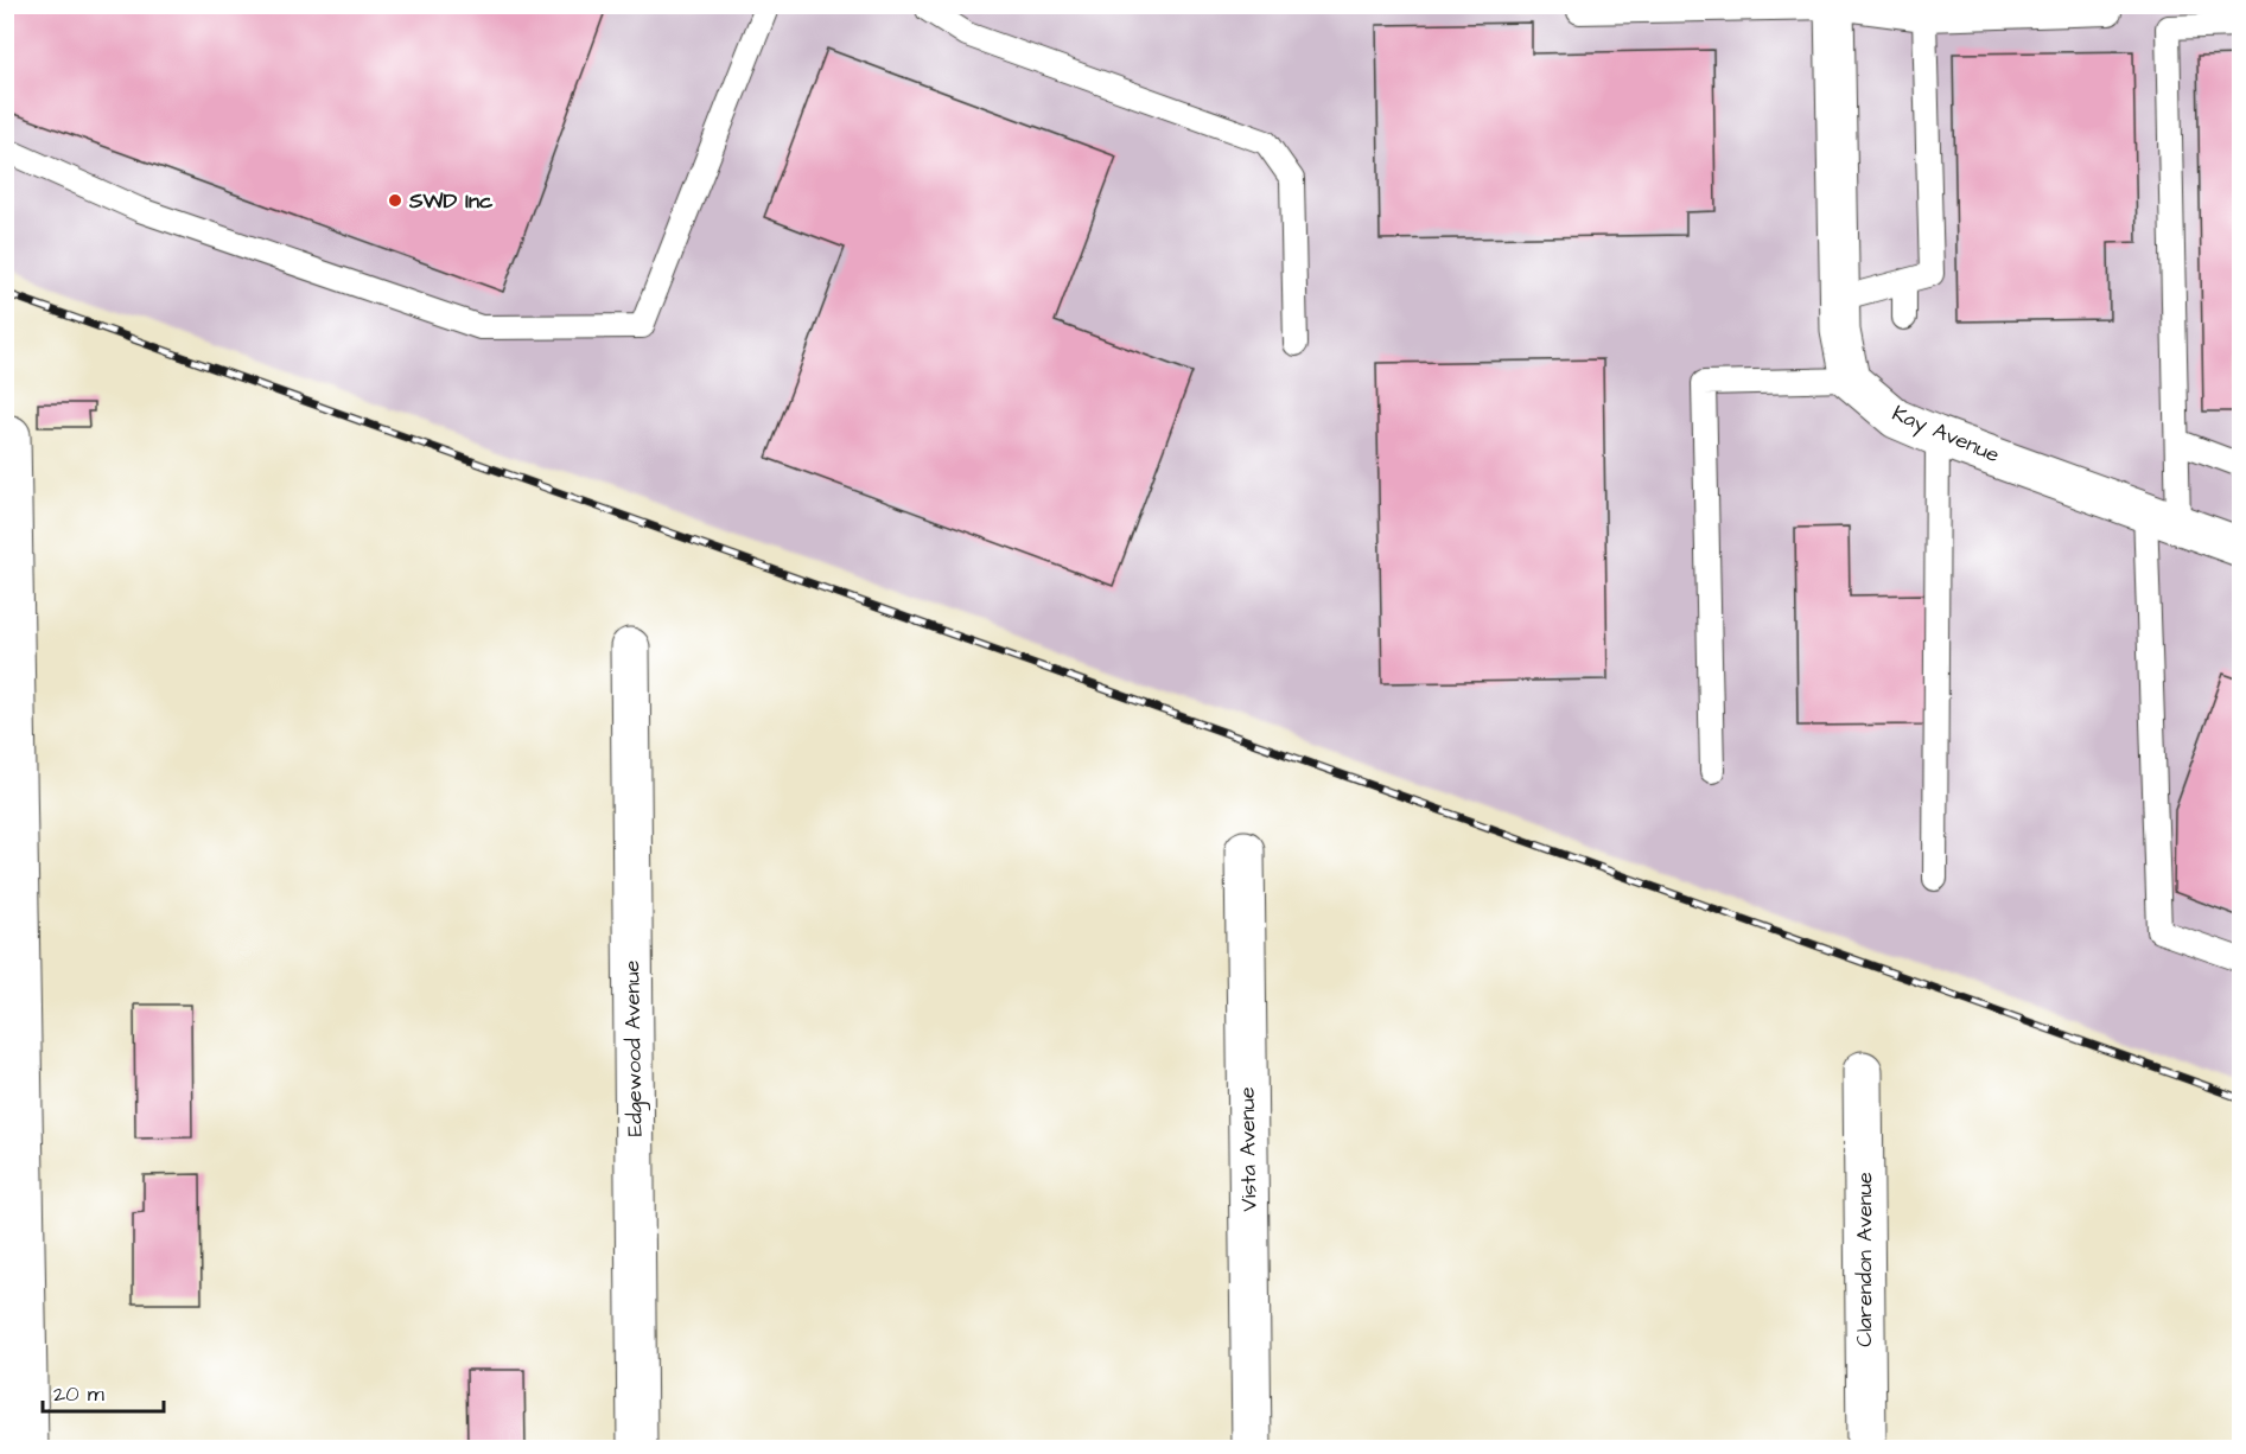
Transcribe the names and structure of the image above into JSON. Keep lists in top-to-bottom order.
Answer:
{
  "streets": {
    "street": [
      "Kay Avenue",
      "Edgewood Avenue",
      "Vista Avenue",
      "Clarendon Avenue"
    ]
  },
  "places": ["SWD Inc"],
  "scale_bar": "20 m"
}
